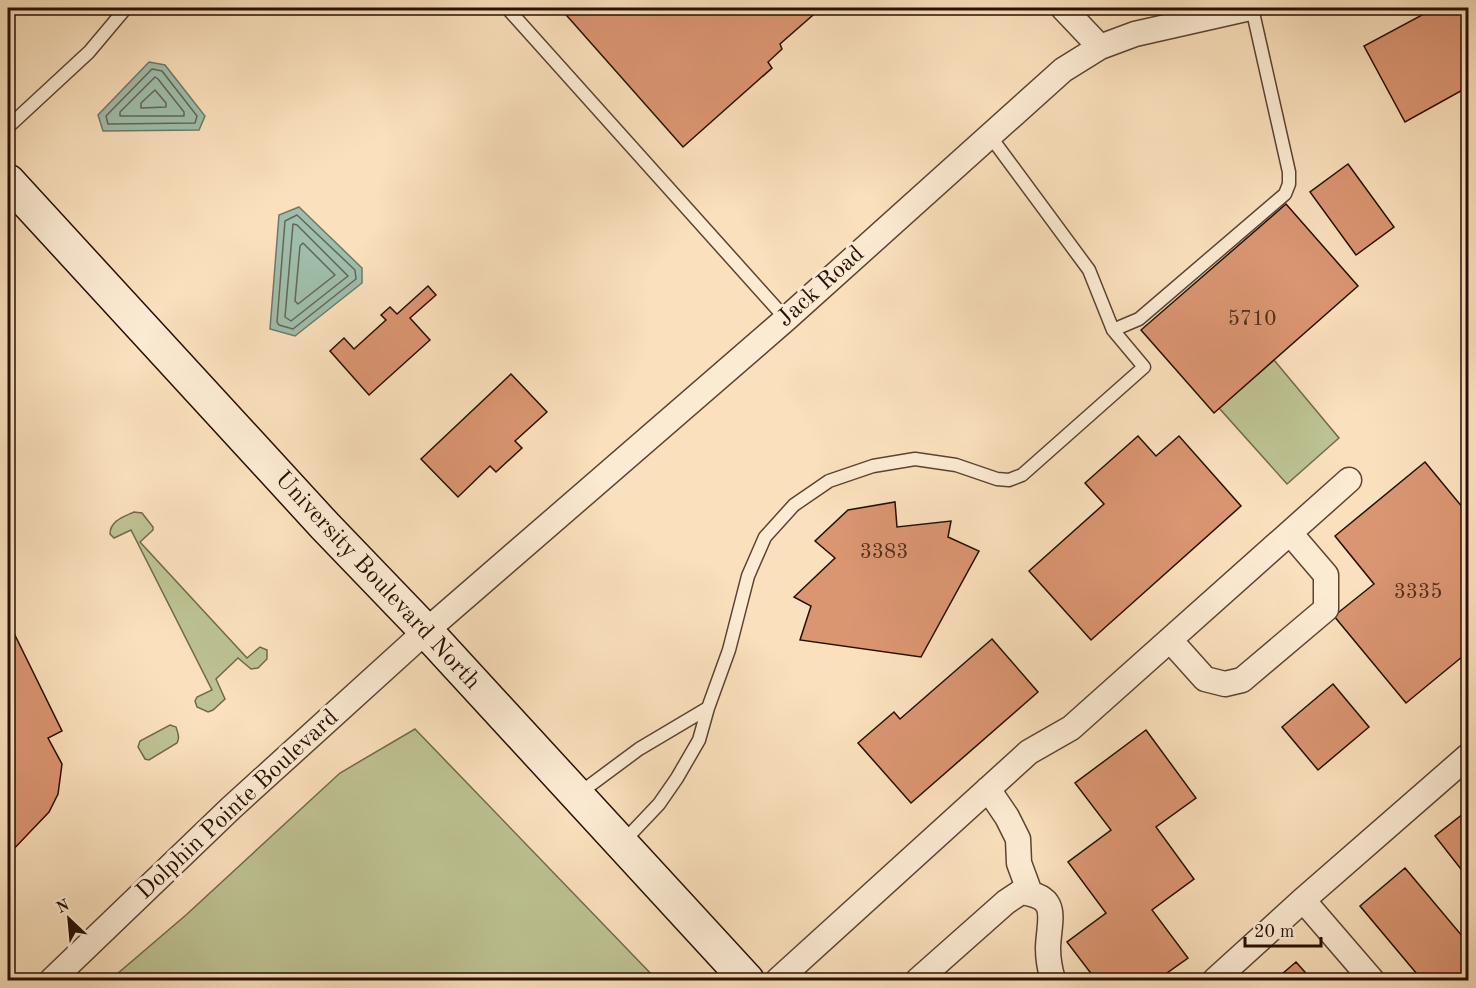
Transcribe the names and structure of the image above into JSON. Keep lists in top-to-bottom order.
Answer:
{
  "streets": {
    "main road": ["University Boulevard North"],
    "street": ["Jack Road", "Dolphin Pointe Boulevard"]
  },
  "crossings": [
    ["Jack Road", "University Boulevard North"],
    ["Jack Road", "Dolphin Pointe Boulevard"],
    ["University Boulevard North", "Dolphin Pointe Boulevard"]
  ],
  "house_numbers": ["5710", "3383", "3335"],
  "scale_bar": "20 m",
  "north": "top left"
}
